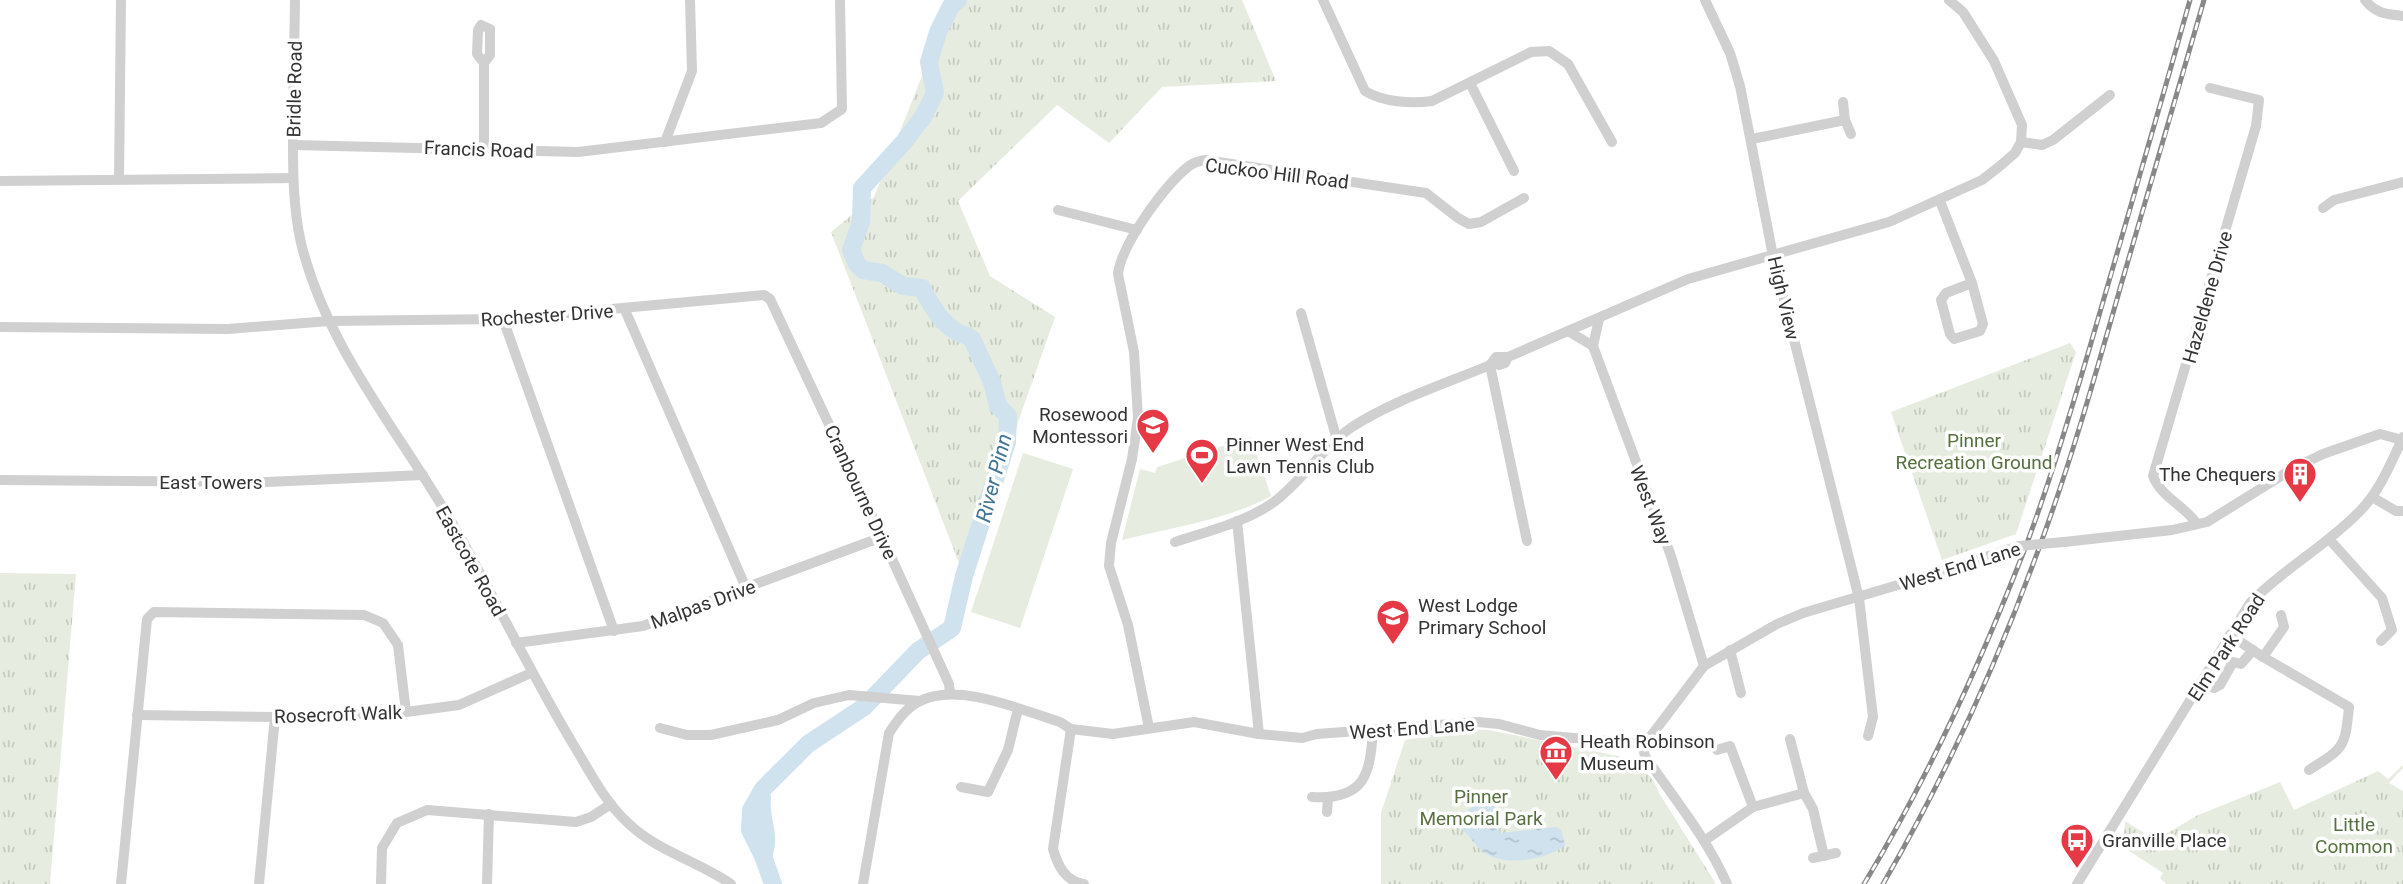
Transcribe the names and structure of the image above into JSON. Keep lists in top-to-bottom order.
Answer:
{
  "streets": {
    "street": [
      "Bridle Road",
      "Francis Road",
      "Cuckoo Hill Road",
      "Hazeldene Drive",
      "High View",
      "Rochester Drive",
      "East Towers",
      "Cranbourne Drive",
      "West Way",
      "Eastcote Road",
      "West End Lane",
      "Malpas Drive",
      "Elm Park Road",
      "Rosecroft Walk"
    ]
  },
  "crossings": [
    ["Bridle Road", "Francis Road"],
    ["Bridle Road", "Eastcote Road"],
    ["Cuckoo Hill Road", "West End Lane"],
    ["Hazeldene Drive", "West End Lane"],
    ["High View", "West End Lane"],
    ["Rochester Drive", "Cranbourne Drive"],
    ["Rochester Drive", "Eastcote Road"],
    ["East Towers", "Eastcote Road"],
    ["Cranbourne Drive", "West End Lane"],
    ["Cranbourne Drive", "Malpas Drive"],
    ["West Way", "West End Lane"],
    ["Eastcote Road", "Malpas Drive"],
    ["Eastcote Road", "Rosecroft Walk"],
    ["West End Lane", "Elm Park Road"]
  ],
  "water": ["River Pinn"],
  "parks": ["Pinner Recreation Ground", "Pinner Memorial Park", "Little Common"],
  "places": {
    "school or university": ["Rosewood Montessori", "West Lodge Primary School"],
    "sports": ["Pinner West End Lawn Tennis Club"],
    "building": ["The Chequers"],
    "museum": ["Heath Robinson Museum"],
    "bus stop": ["Granville Place"]
  }
}
